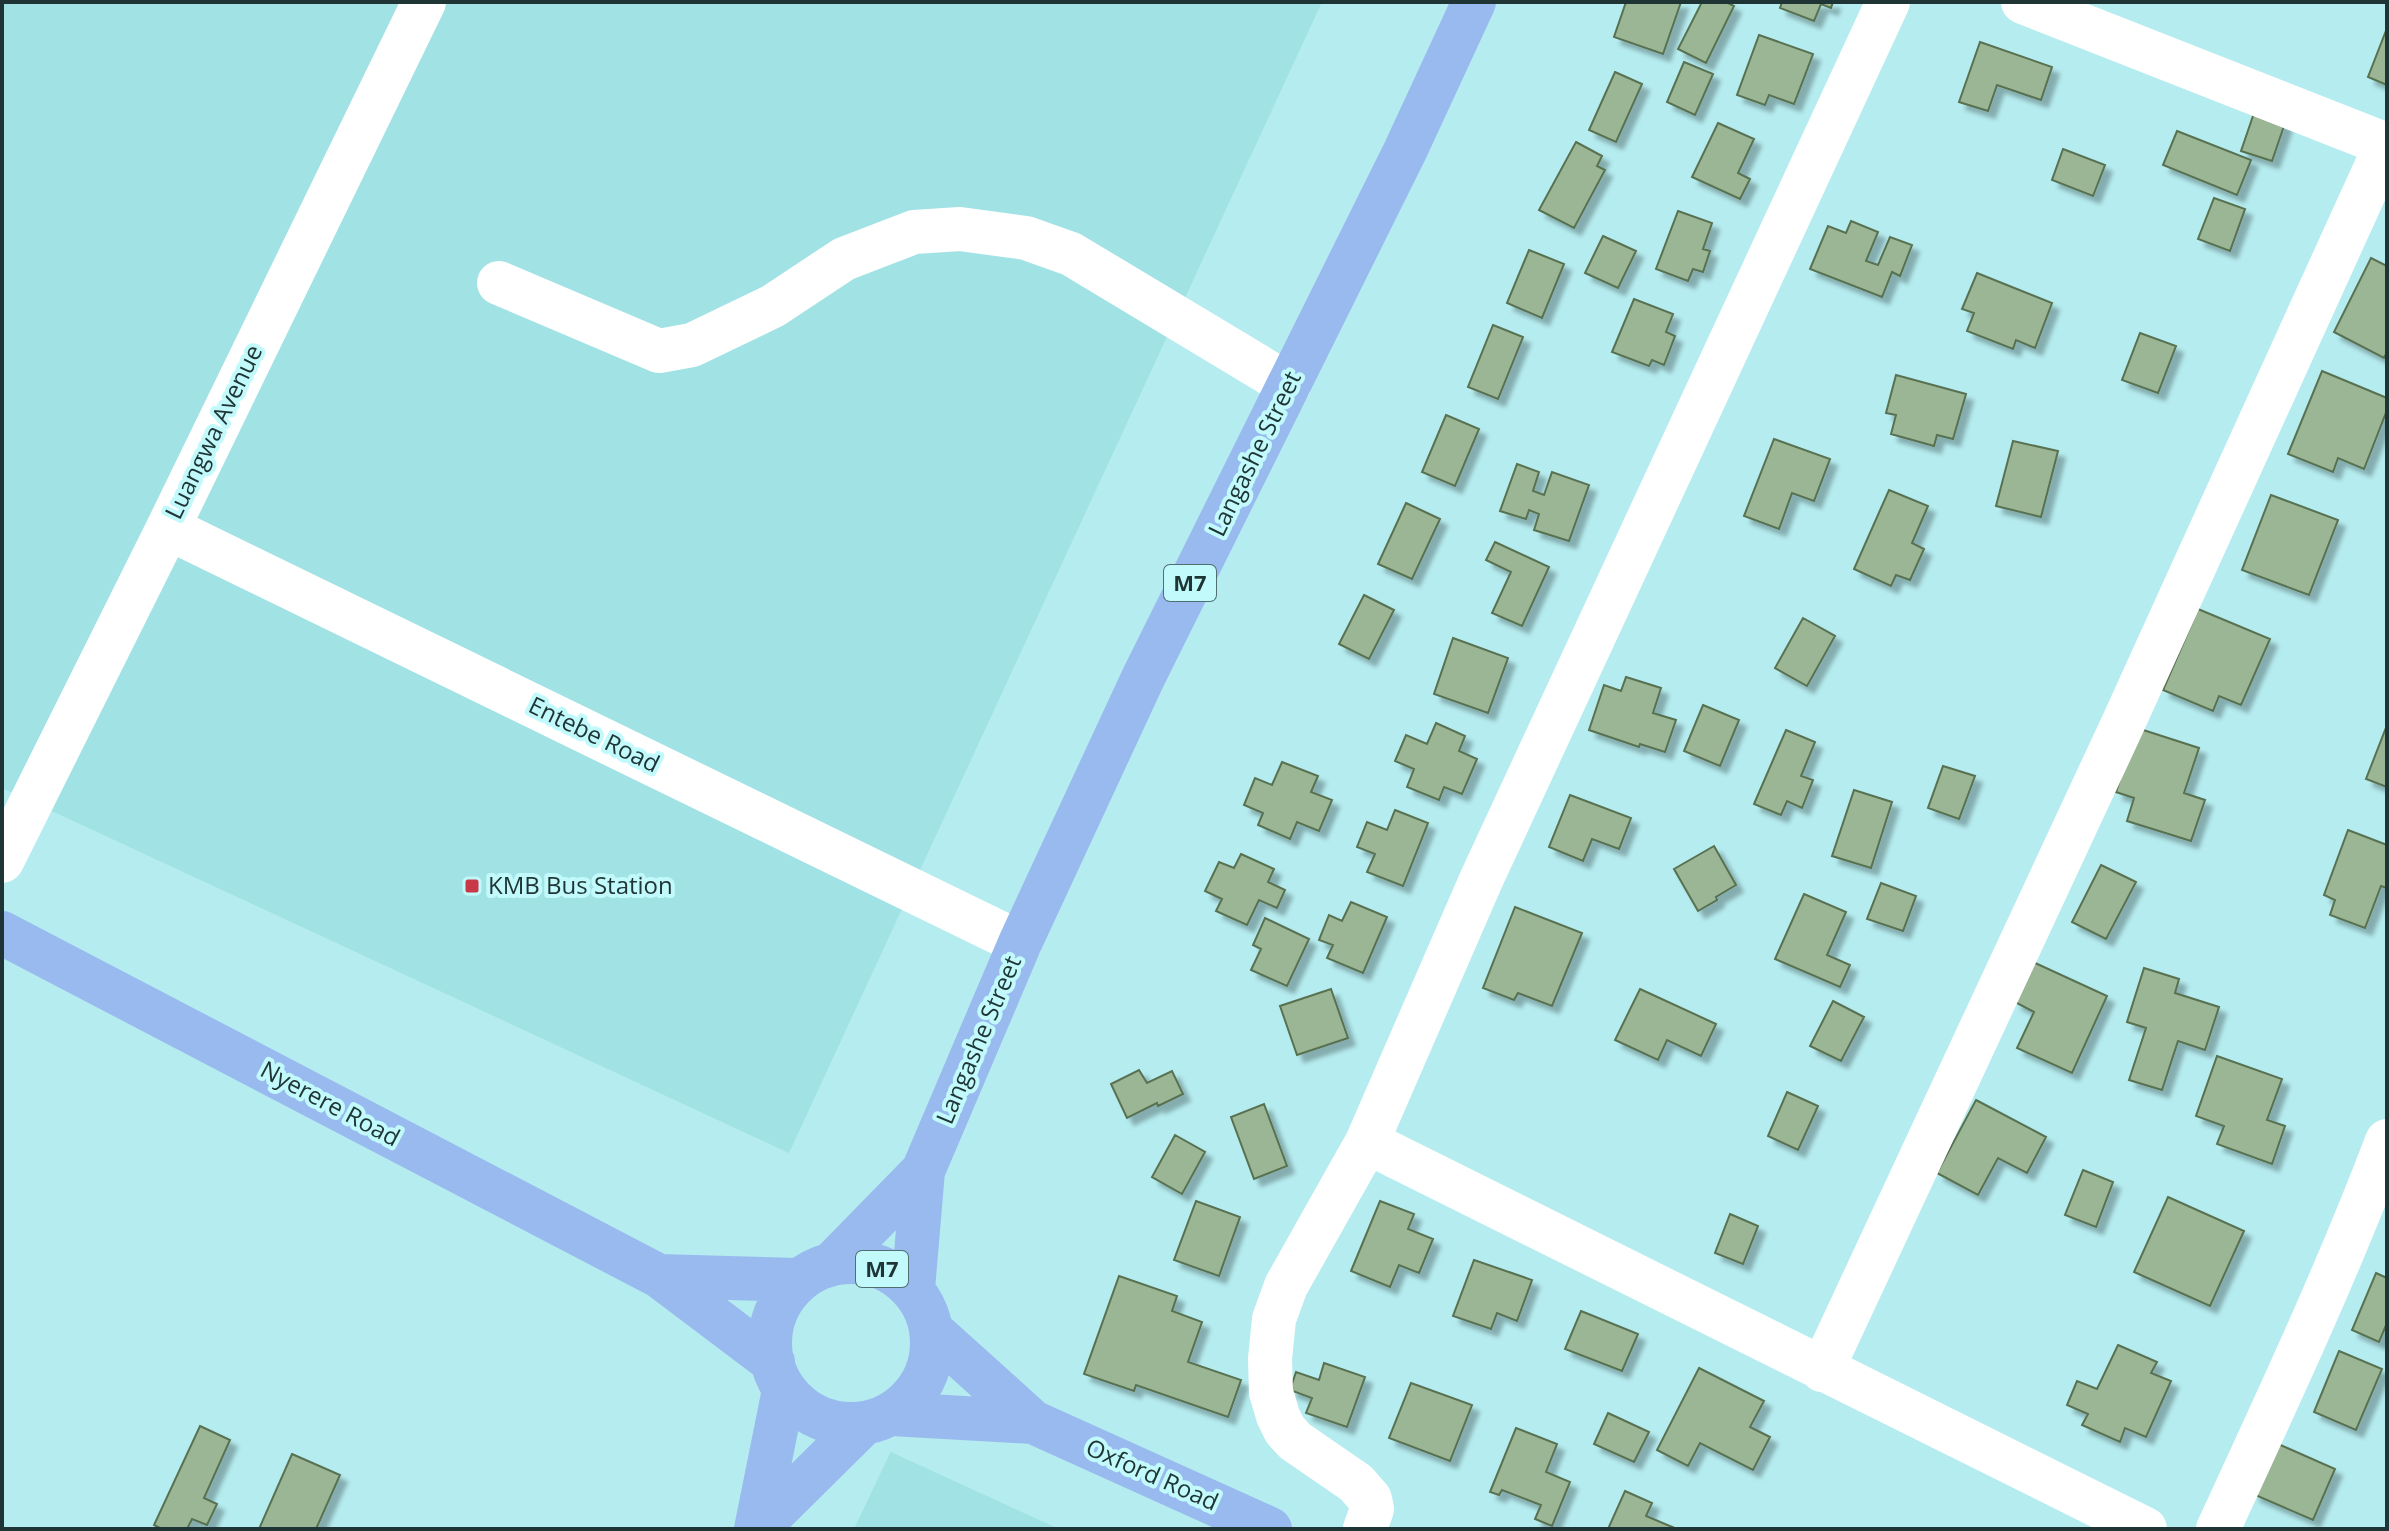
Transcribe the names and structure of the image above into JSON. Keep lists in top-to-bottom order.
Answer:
{
  "streets": {
    "main road": [
      "Langashe Street",
      "M7",
      "Nyerere Road",
      "Oxford Road"
    ],
    "street": ["Luangwa Avenue", "Entebe Road"]
  },
  "crossings": [
    ["Luangwa Avenue", "Entebe Road"],
    ["Langashe Street", "M7"],
    ["Langashe Street", "Entebe Road"],
    ["Langashe Street", "Nyerere Road"],
    ["Langashe Street", "Oxford Road"],
    ["M7", "Nyerere Road"],
    ["M7", "Oxford Road"],
    ["Nyerere Road", "Oxford Road"]
  ],
  "places": {
    "transit": ["KMB Bus Station"]
  }
}
